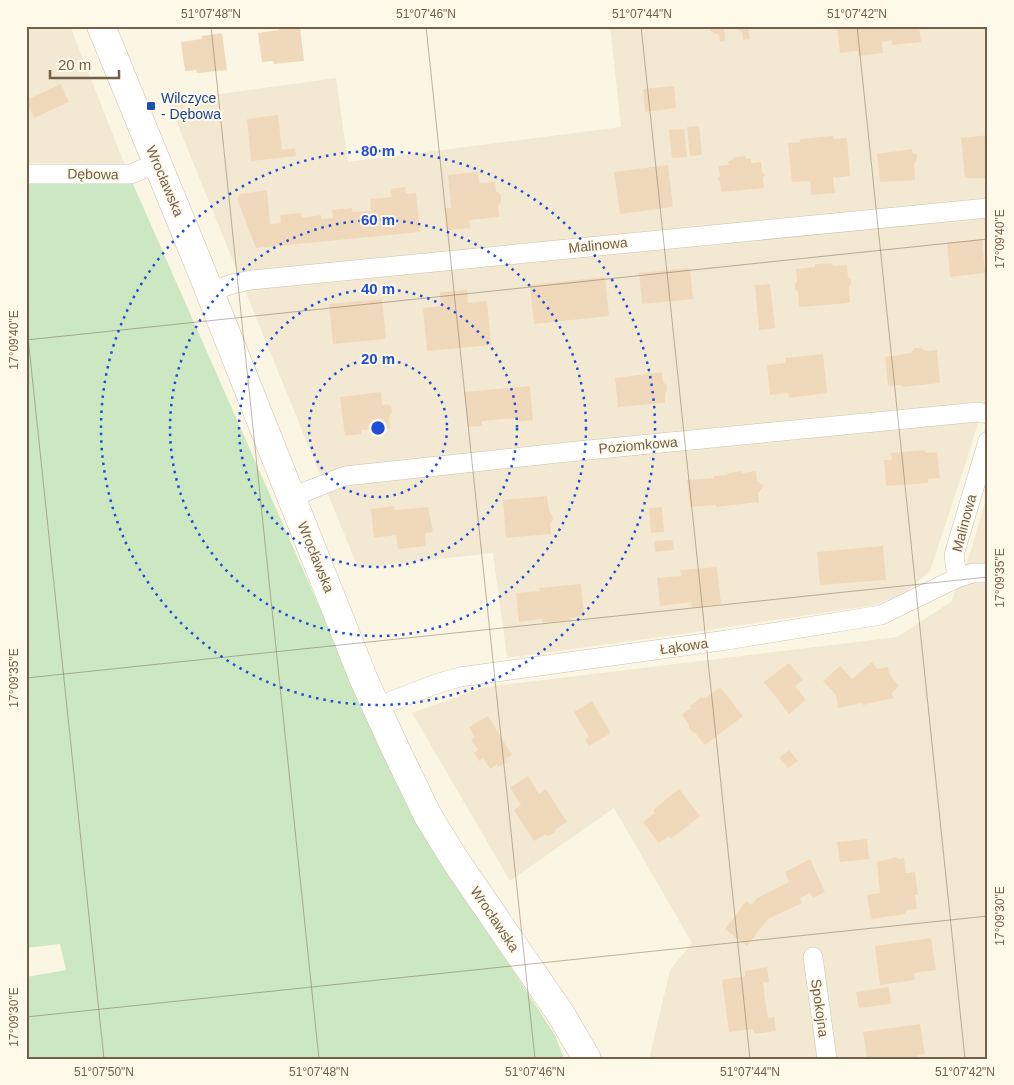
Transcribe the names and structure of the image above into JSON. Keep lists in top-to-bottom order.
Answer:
{
  "streets": {
    "street": [
      "Dębowa",
      "Wrocławska",
      "Malinowa",
      "Poziomkowa",
      "Łąkowa",
      "Spokojna"
    ]
  },
  "crossings": [
    ["Dębowa", "Wrocławska"],
    ["Wrocławska", "Malinowa"],
    ["Wrocławska", "Poziomkowa"],
    ["Wrocławska", "Łąkowa"],
    ["Malinowa", "Łąkowa"]
  ],
  "places": {
    "transit": ["Wilczyce - Dębowa"]
  },
  "scale_bar": "20 m",
  "coordinates": [
    "51°07'48\"N",
    "51°07'46\"N",
    "51°07'44\"N",
    "51°07'42\"N",
    "17°09'40\"E",
    "17°09'35\"E",
    "17°09'30\"E",
    "51°07'50\"N"
  ],
  "rings": [
    "80 m",
    "60 m",
    "40 m",
    "20 m"
  ]
}
